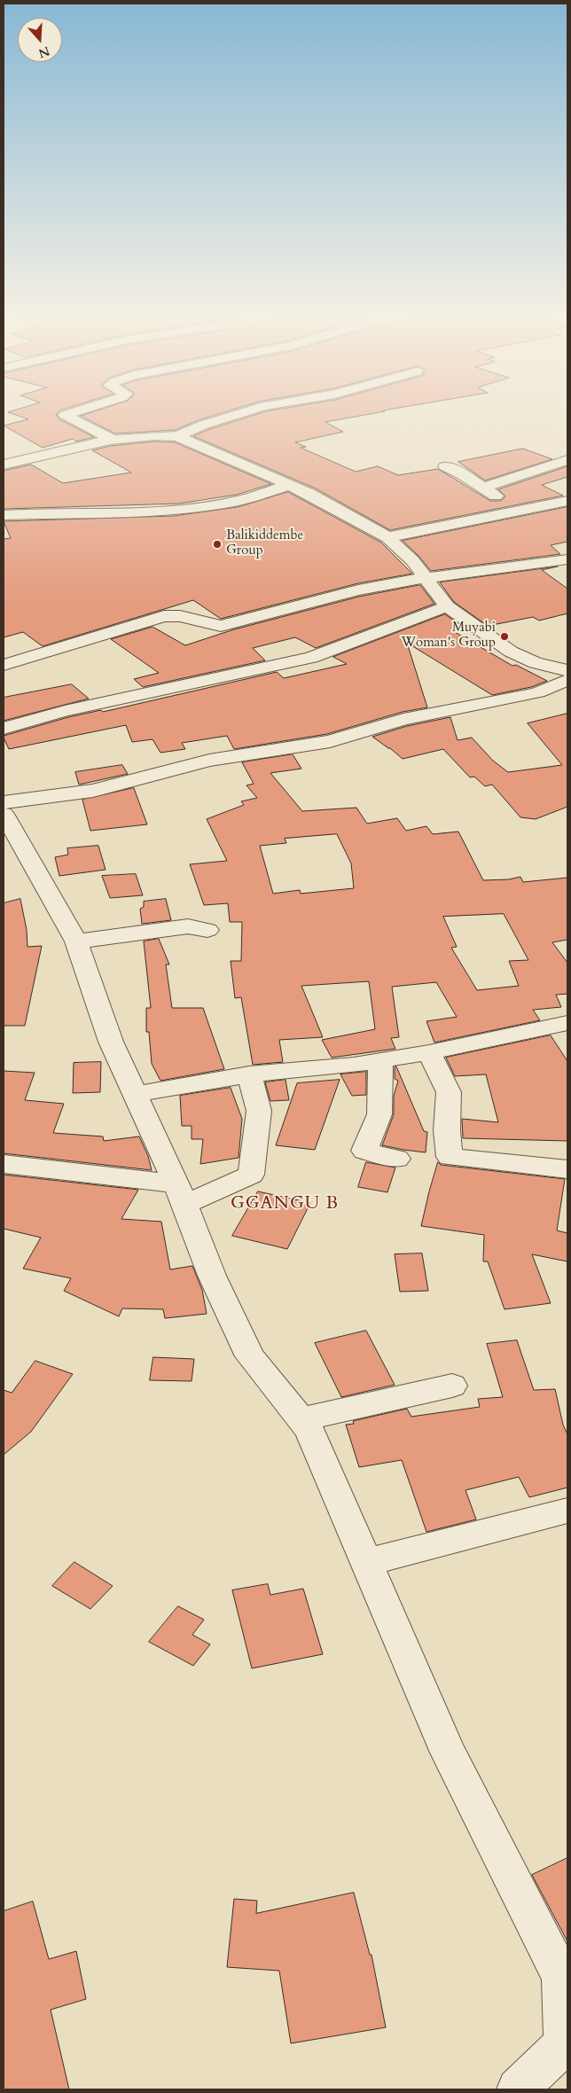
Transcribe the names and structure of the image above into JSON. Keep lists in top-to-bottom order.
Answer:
{
  "districts": ["GGANGU B"],
  "places": ["Balikiddembe Group", "Muyabi Woman's Group"],
  "north": "bottom"
}
